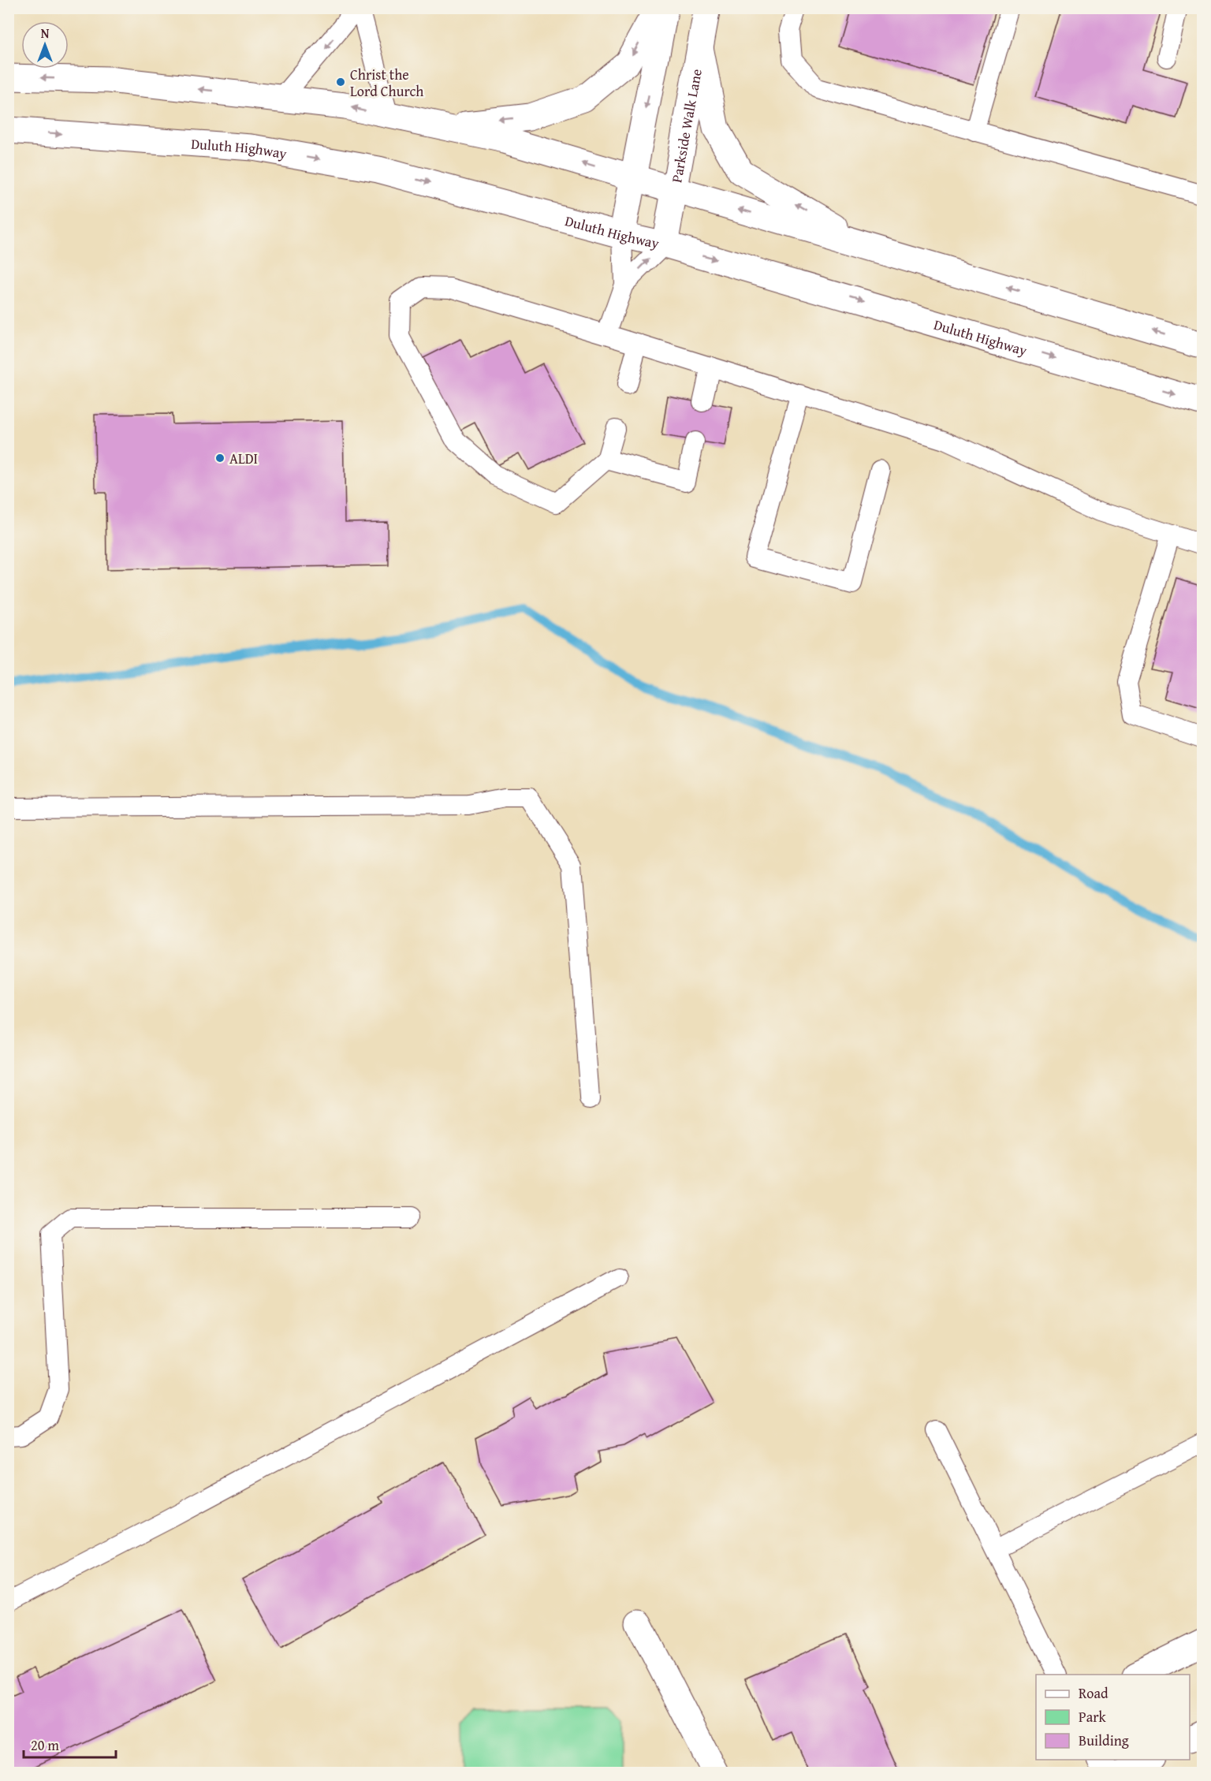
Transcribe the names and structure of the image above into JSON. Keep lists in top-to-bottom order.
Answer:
{
  "streets": {
    "main road": ["Parkside Walk Lane", "Duluth Highway"]
  },
  "crossings": [
    ["Parkside Walk Lane", "Duluth Highway"]
  ],
  "places": ["Christ the Lord Church", "ALDI"],
  "legend": ["Road", "Park", "Building"],
  "scale_bar": "20 m",
  "north": "top"
}
